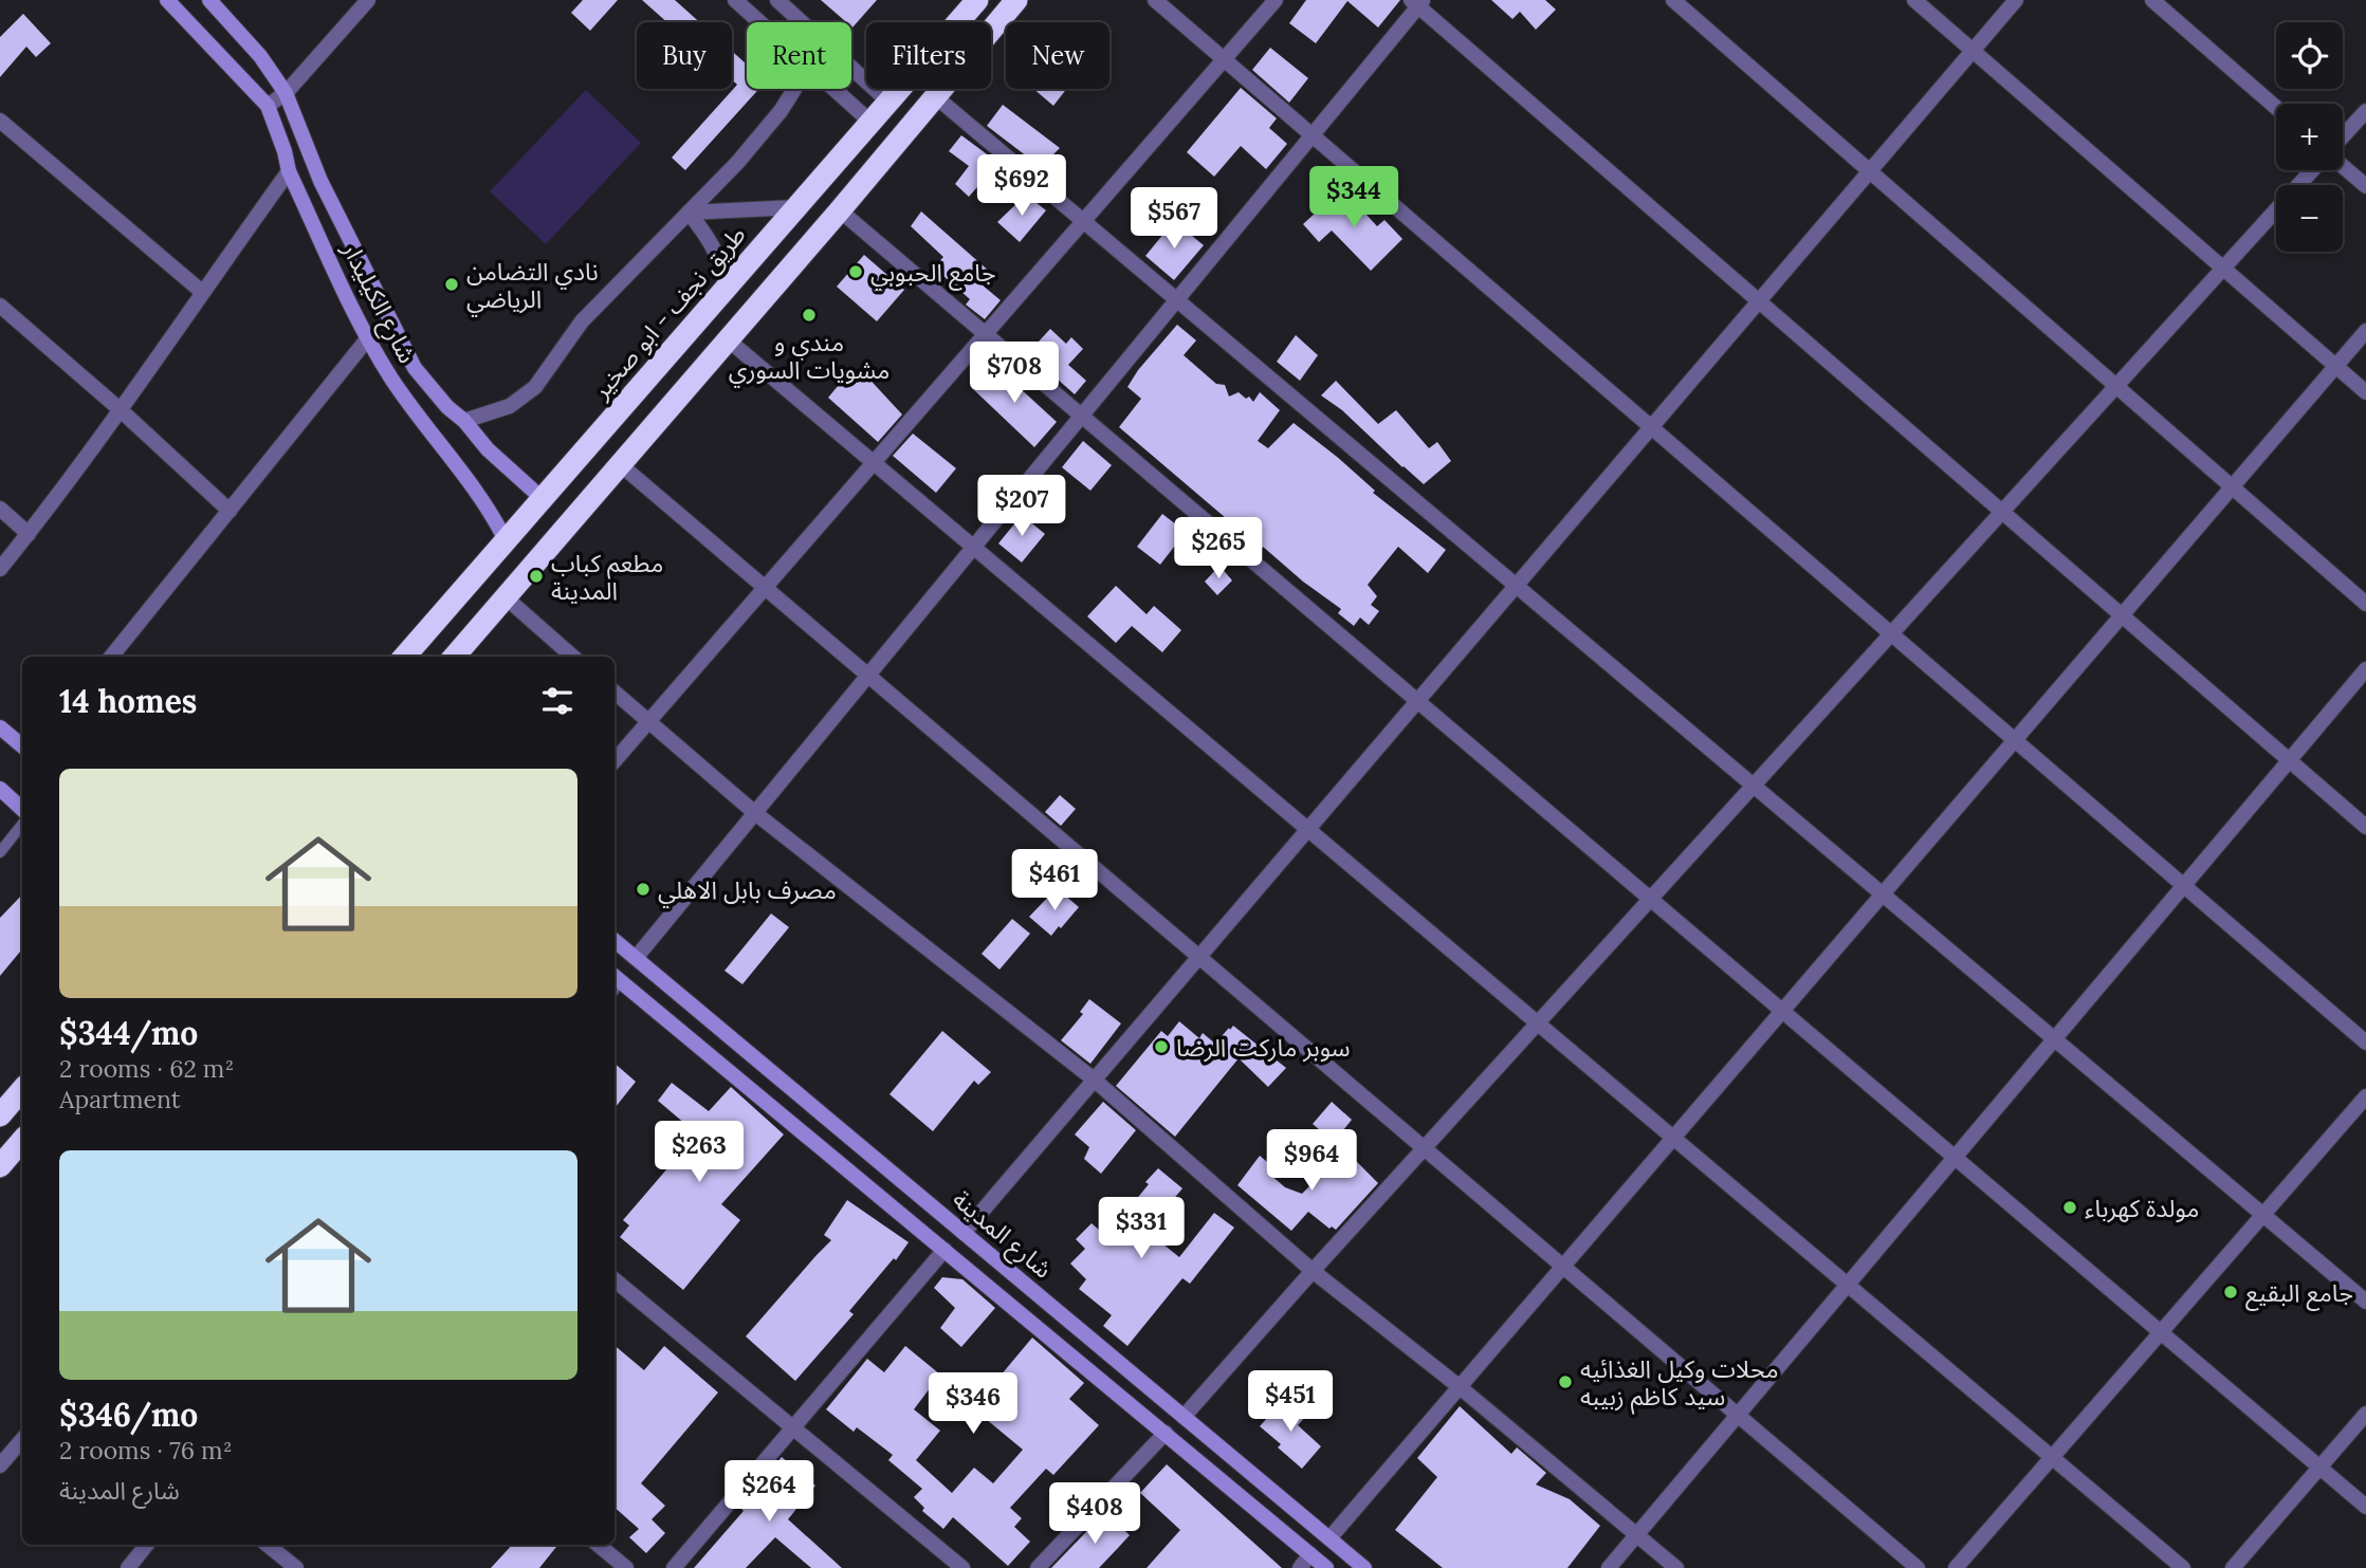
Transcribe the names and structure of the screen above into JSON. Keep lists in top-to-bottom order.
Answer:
{
  "streets": {
    "highway": ["طريق نجف - ابو صخير"],
    "main road": ["شارع الكيليدار", "شارع المدينة"]
  },
  "crossings": [
    ["شارع الكيليدار", "طريق نجف - ابو صخير"]
  ],
  "places": [
    "جامع الحبوبي",
    "نادي التضامن الرياضي",
    "مندي و مشويات السوري",
    "مطعم كباب المدينة",
    "مصرف بابل الاهلي",
    "سوبر ماركت الرضا",
    "مولدة كهرباء",
    "جامع البقيع",
    "محلات وكيل الغذائيه سيد كاظم زبيبه"
  ],
  "page": {
    "map_buttons": ["+", "−"],
    "chip": [
      "Buy",
      "Rent",
      "Filters",
      "New"
    ],
    "price": [
      "$692",
      "$344",
      "$567",
      "$708",
      "$207",
      "$265",
      "$461",
      "$263",
      "$964",
      "$331",
      "$451",
      "$346",
      "$264",
      "$408"
    ],
    "heading": "14 homes",
    "list": [
      {
        "name": "$344/mo",
        "note": "2 rooms · 62 m² · Apartment"
      },
      {
        "name": "$346/mo",
        "note": "2 rooms · 76 m² · شارع المدينة"
      }
    ]
  }
}
